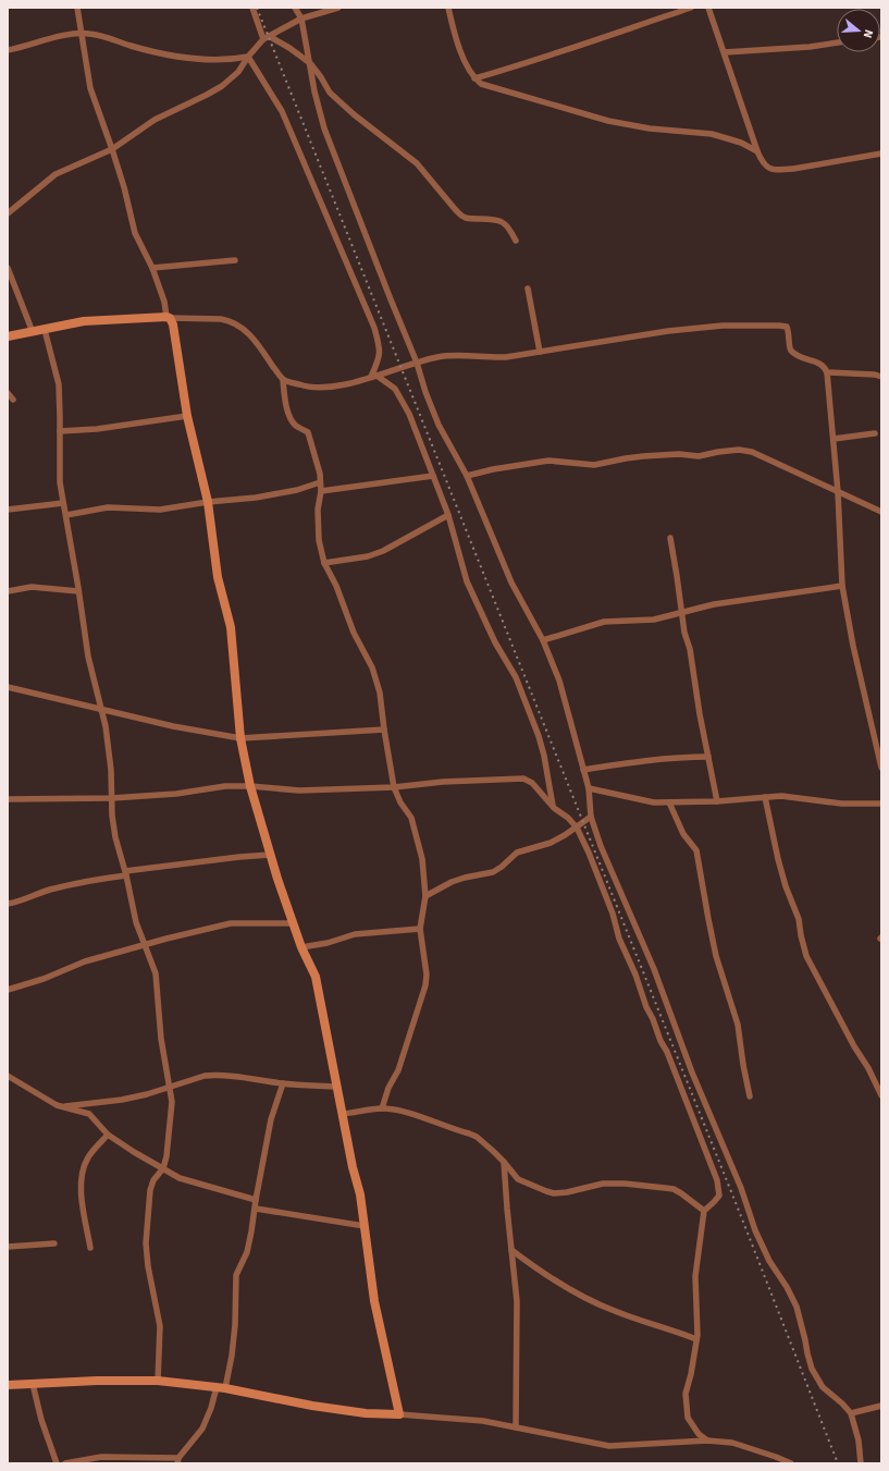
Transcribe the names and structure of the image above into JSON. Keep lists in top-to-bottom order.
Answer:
{
  "north": "right"
}
